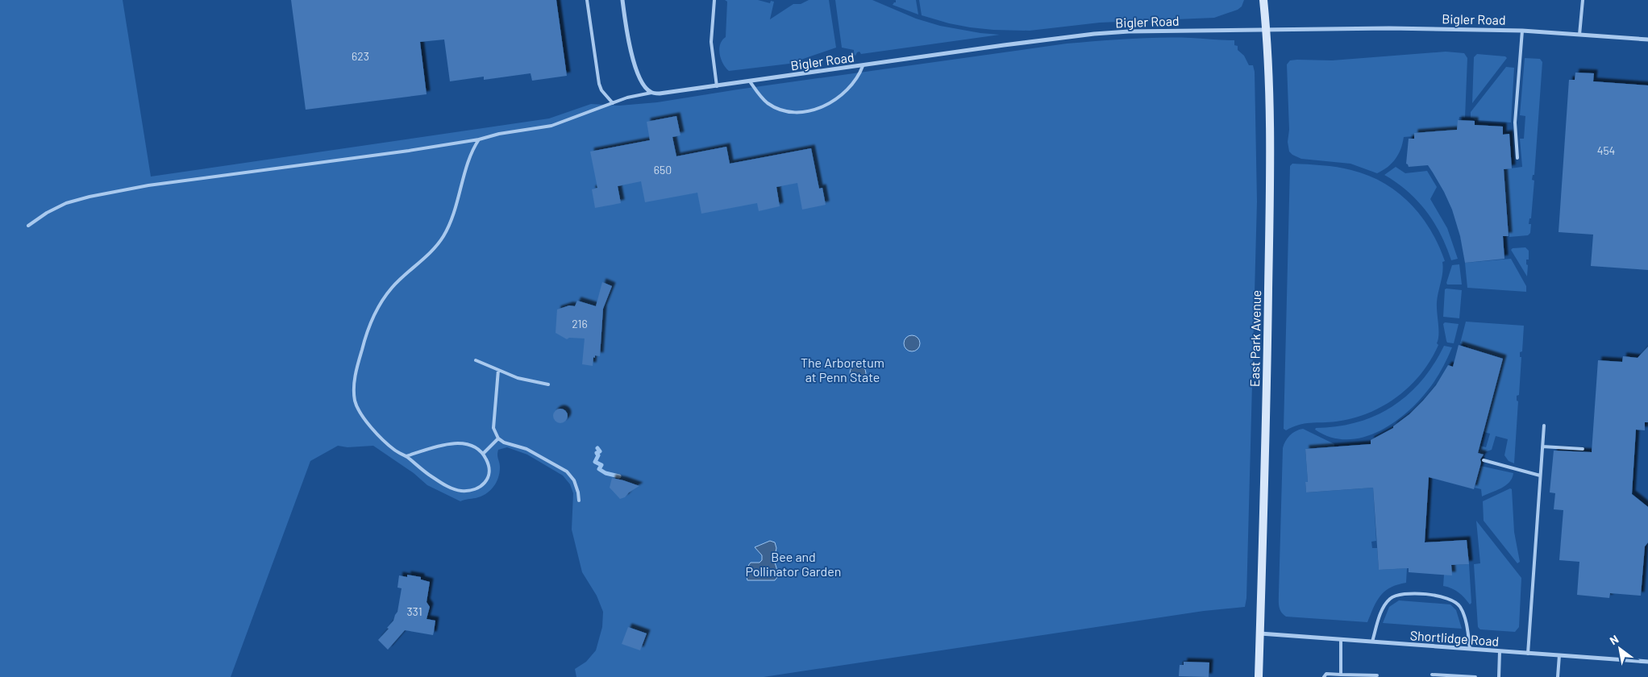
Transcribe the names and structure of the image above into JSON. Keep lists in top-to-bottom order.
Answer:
{
  "streets": {
    "main road": ["East Park Avenue"],
    "street": ["Bigler Road", "Shortlidge Road"]
  },
  "crossings": [
    ["Bigler Road", "East Park Avenue"],
    ["East Park Avenue", "Shortlidge Road"]
  ],
  "parks": ["The Arboretum at Penn State", "Bee and Pollinator Garden"],
  "house_numbers": [
    "623",
    "454",
    "650",
    "216",
    "331"
  ],
  "north": "top left"
}
